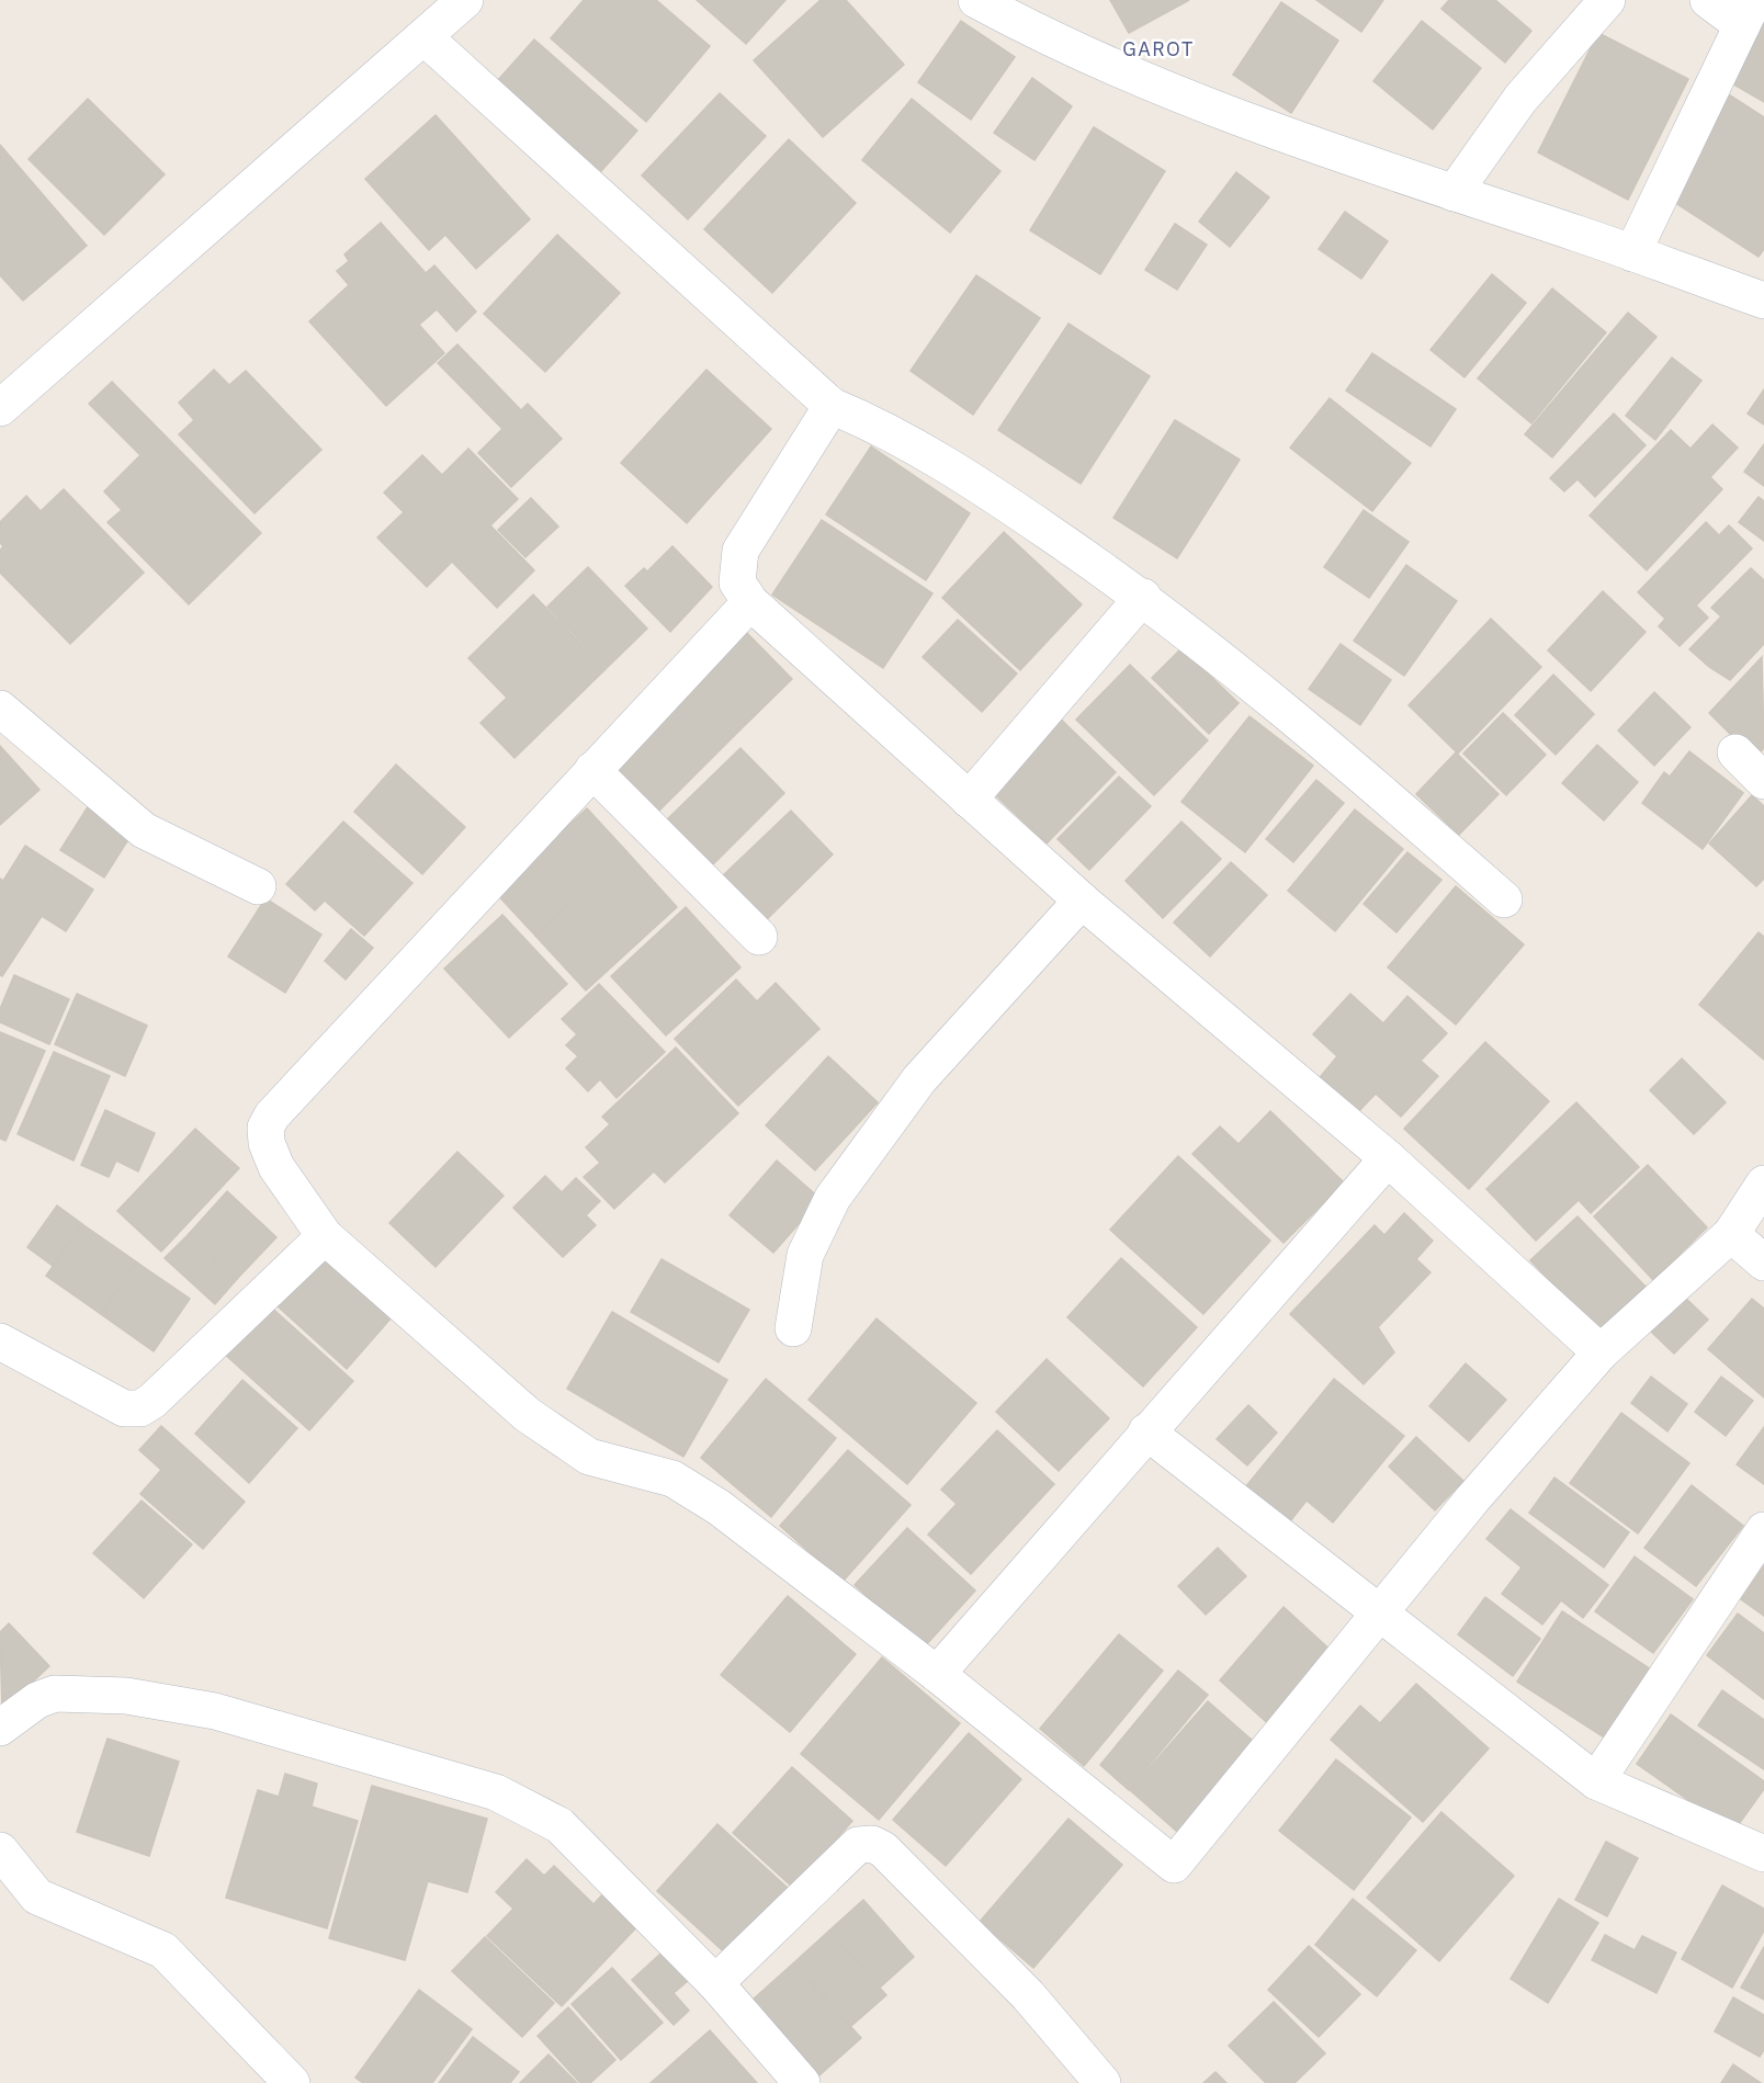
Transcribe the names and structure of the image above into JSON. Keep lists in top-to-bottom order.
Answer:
{
  "districts": ["GAROT"]
}
